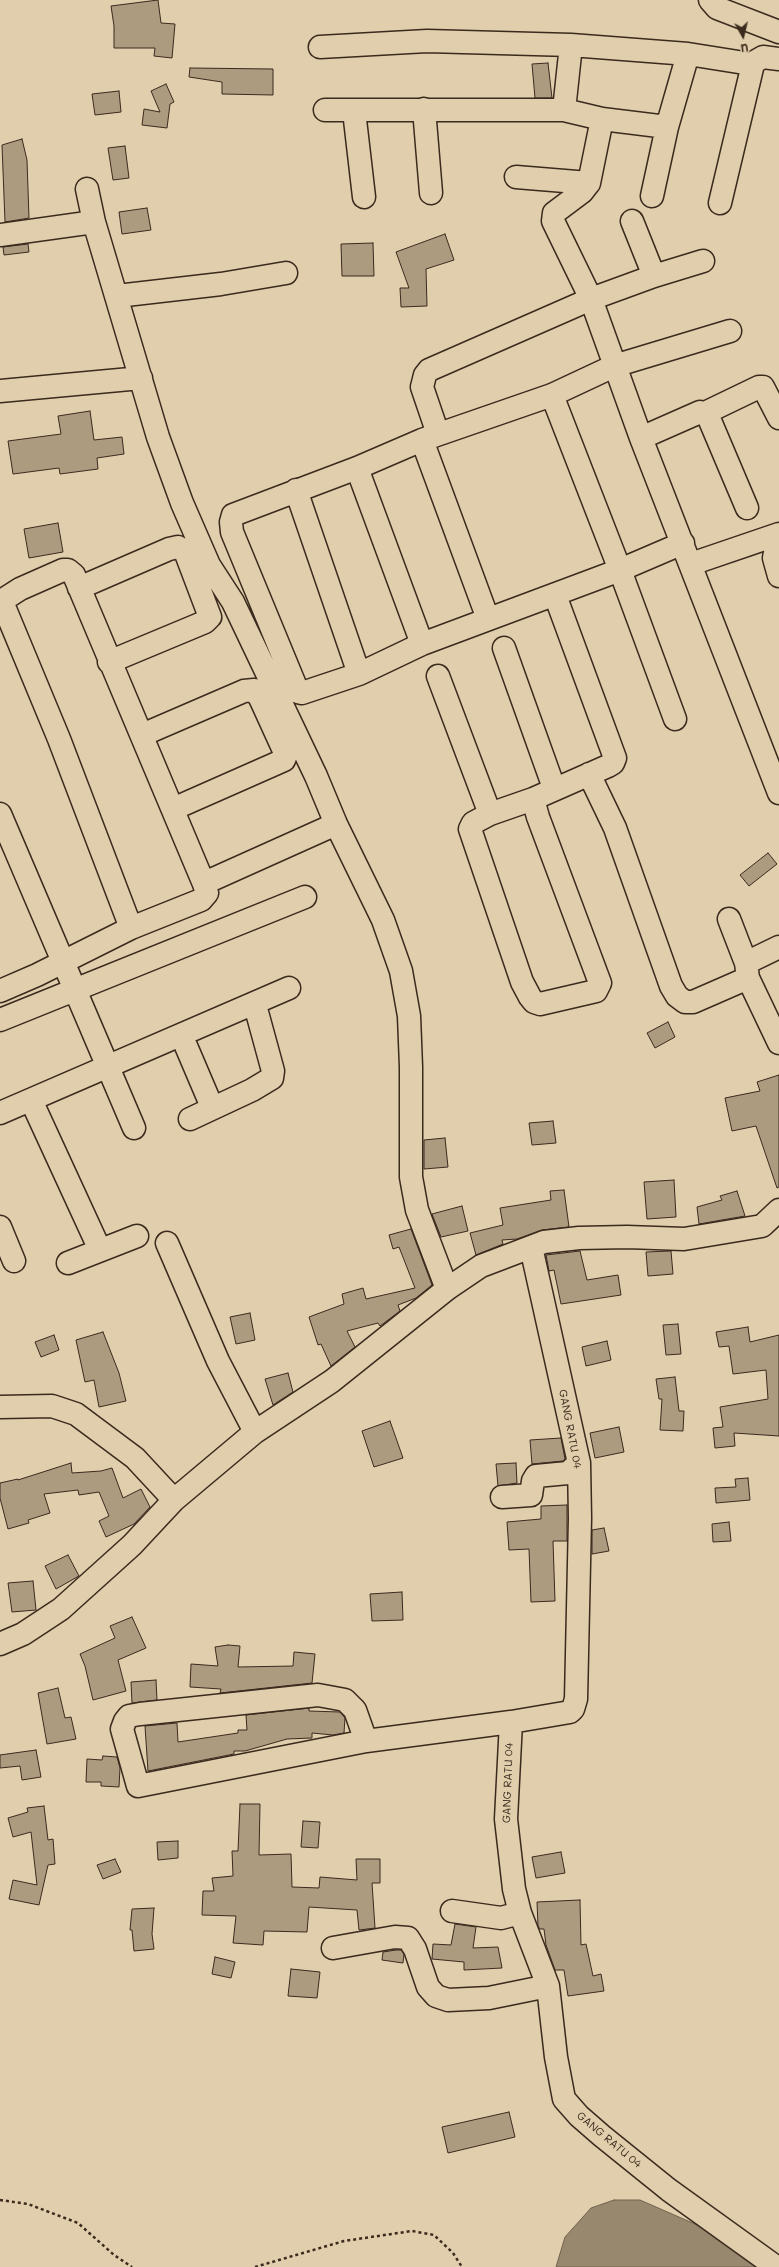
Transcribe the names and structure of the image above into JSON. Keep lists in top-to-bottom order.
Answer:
{
  "streets": {
    "street": ["GANG RATU 04"]
  },
  "north": "bottom"
}
